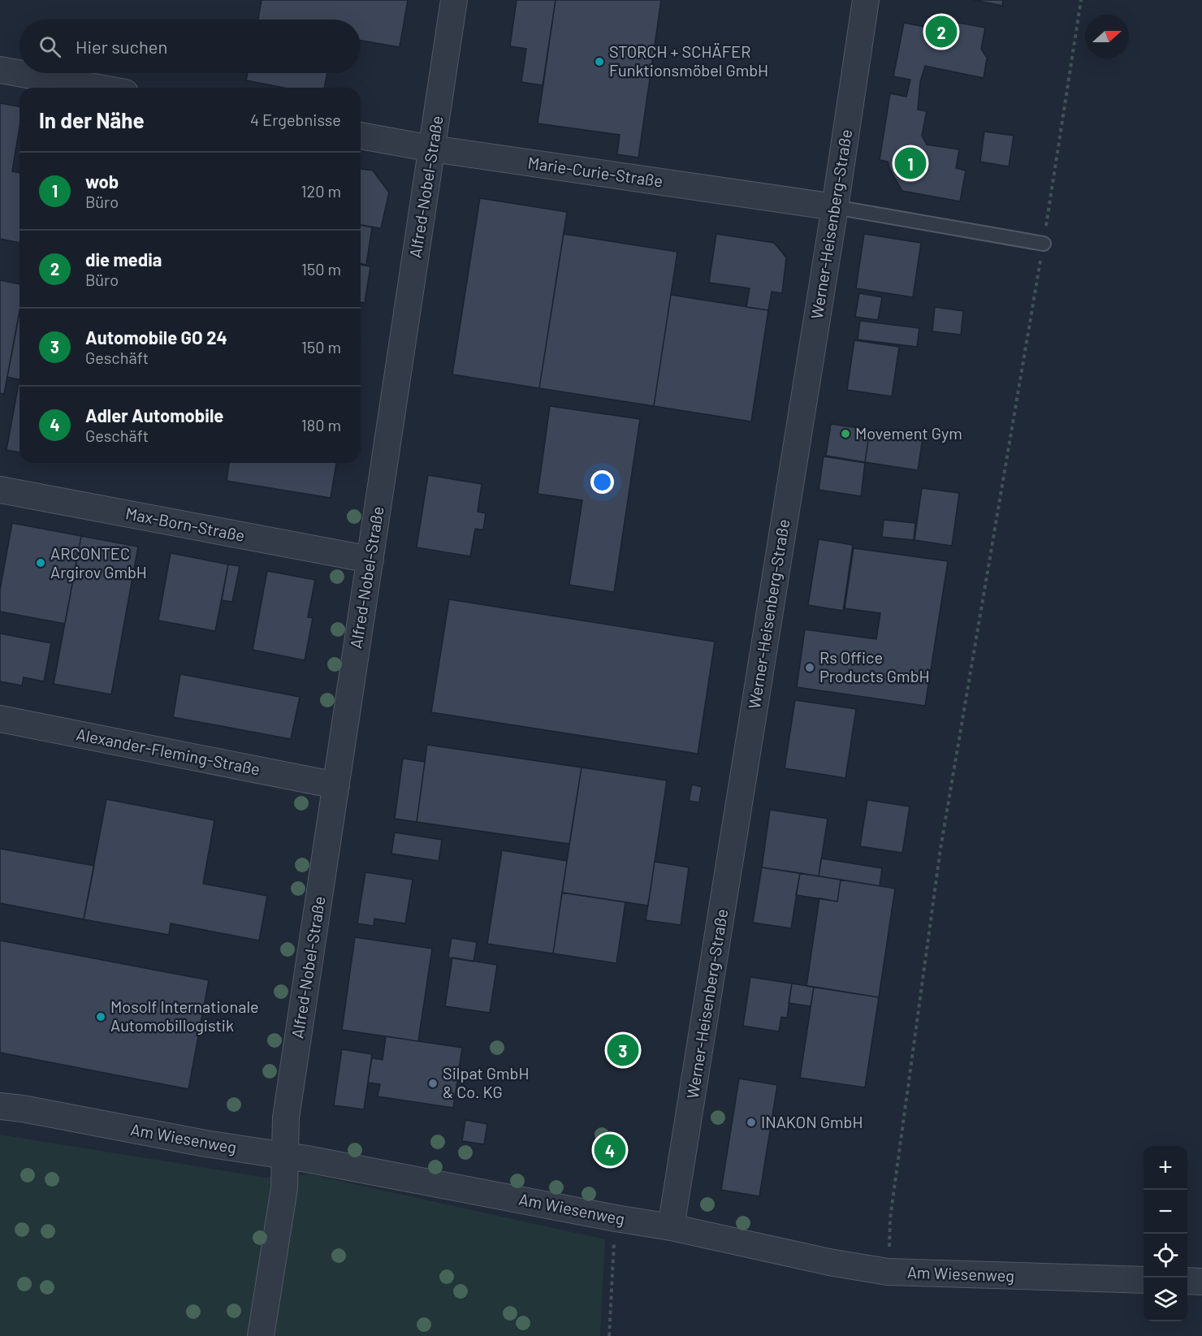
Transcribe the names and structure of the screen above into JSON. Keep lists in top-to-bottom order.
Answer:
{
  "streets": {
    "street": [
      "Marie-Curie-Straße",
      "Alfred-Nobel-Straße",
      "Werner-Heisenberg-Straße",
      "Max-Born-Straße",
      "Alexander-Fleming-Straße",
      "Am Wiesenweg"
    ]
  },
  "crossings": [
    ["Marie-Curie-Straße", "Alfred-Nobel-Straße"],
    ["Marie-Curie-Straße", "Werner-Heisenberg-Straße"],
    ["Alfred-Nobel-Straße", "Max-Born-Straße"],
    ["Alfred-Nobel-Straße", "Alexander-Fleming-Straße"],
    ["Alfred-Nobel-Straße", "Am Wiesenweg"],
    ["Werner-Heisenberg-Straße", "Am Wiesenweg"]
  ],
  "places": [
    "STORCH + SCHÄFER Funktionsmöbel GmbH",
    "Movement Gym",
    "ARCONTEC Argirov GmbH",
    "Rs Office Products GmbH",
    "Mosolf Internationale Automobillogistik",
    "Silpat GmbH & Co. KG",
    "INAKON GmbH"
  ],
  "north": "right",
  "page": {
    "pins": [
      "2",
      "1",
      "3",
      "4"
    ],
    "search": "Hier suchen",
    "heading": ["In der Nähe", "4 Ergebnisse"],
    "list": [
      {
        "mark": "1",
        "name": "wob",
        "note": "Büro",
        "value": "120 m"
      },
      {
        "mark": "2",
        "name": "die media",
        "note": "Büro",
        "value": "150 m"
      },
      {
        "mark": "3",
        "name": "Automobile GO 24",
        "note": "Geschäft",
        "value": "150 m"
      },
      {
        "mark": "4",
        "name": "Adler Automobile",
        "note": "Geschäft",
        "value": "180 m"
      }
    ],
    "map_buttons": ["+", "−"]
  }
}
